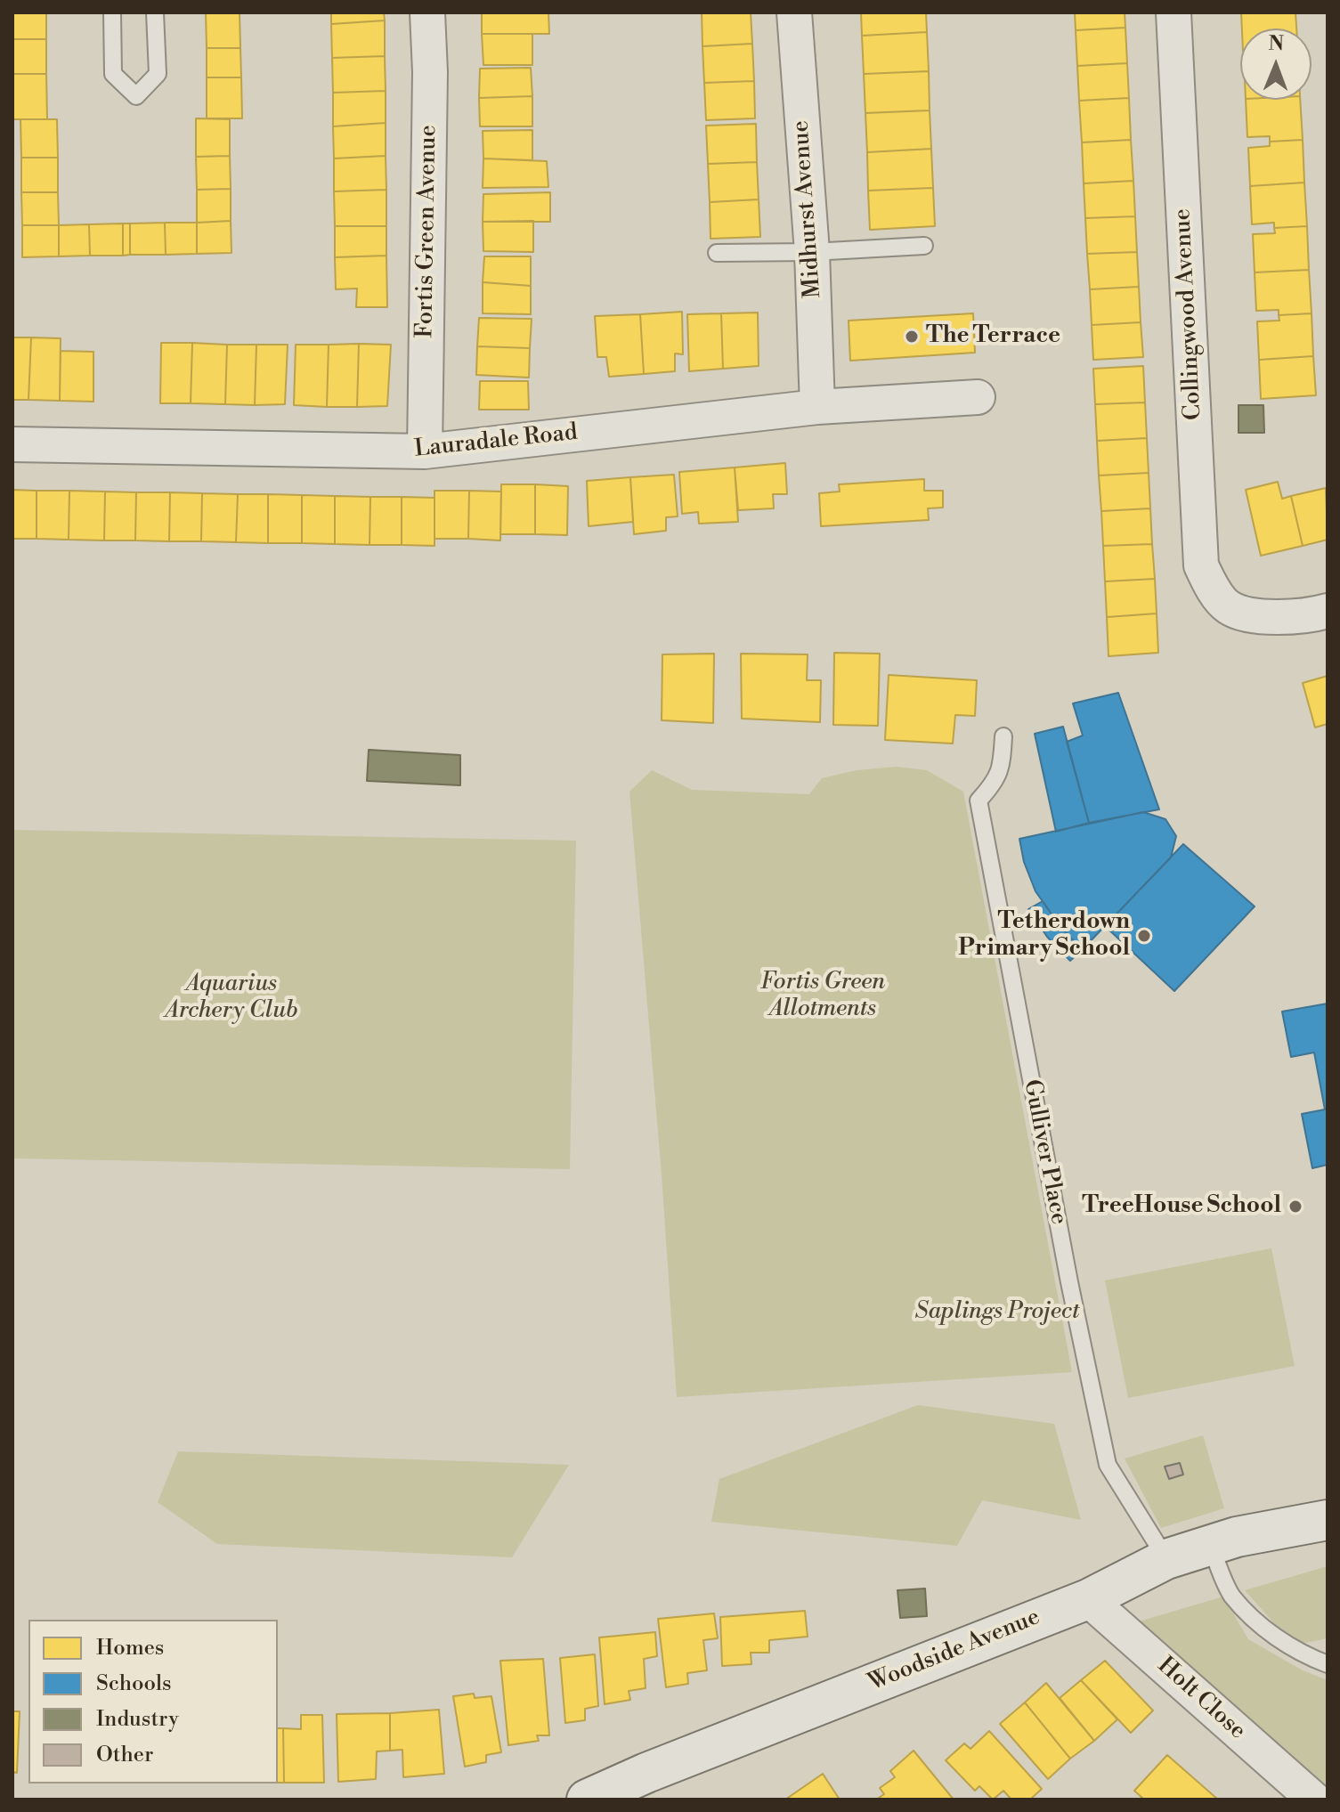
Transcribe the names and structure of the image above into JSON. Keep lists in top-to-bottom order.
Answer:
{
  "streets": {
    "street": [
      "Midhurst Avenue",
      "Fortis Green Avenue",
      "Collingwood Avenue",
      "Lauradale Road",
      "Woodside Avenue",
      "Holt Close"
    ],
    "lane": ["Gulliver Place"]
  },
  "crossings": [
    ["Midhurst Avenue", "Lauradale Road"],
    ["Fortis Green Avenue", "Lauradale Road"],
    ["Gulliver Place", "Woodside Avenue"],
    ["Woodside Avenue", "Holt Close"]
  ],
  "parks": ["Fortis Green Allotments", "Aquarius Archery Club", "Saplings Project"],
  "places": ["The Terrace", "Tetherdown Primary School", "TreeHouse School"],
  "legend": [
    "Homes",
    "Schools",
    "Industry",
    "Other"
  ],
  "north": "top"
}
